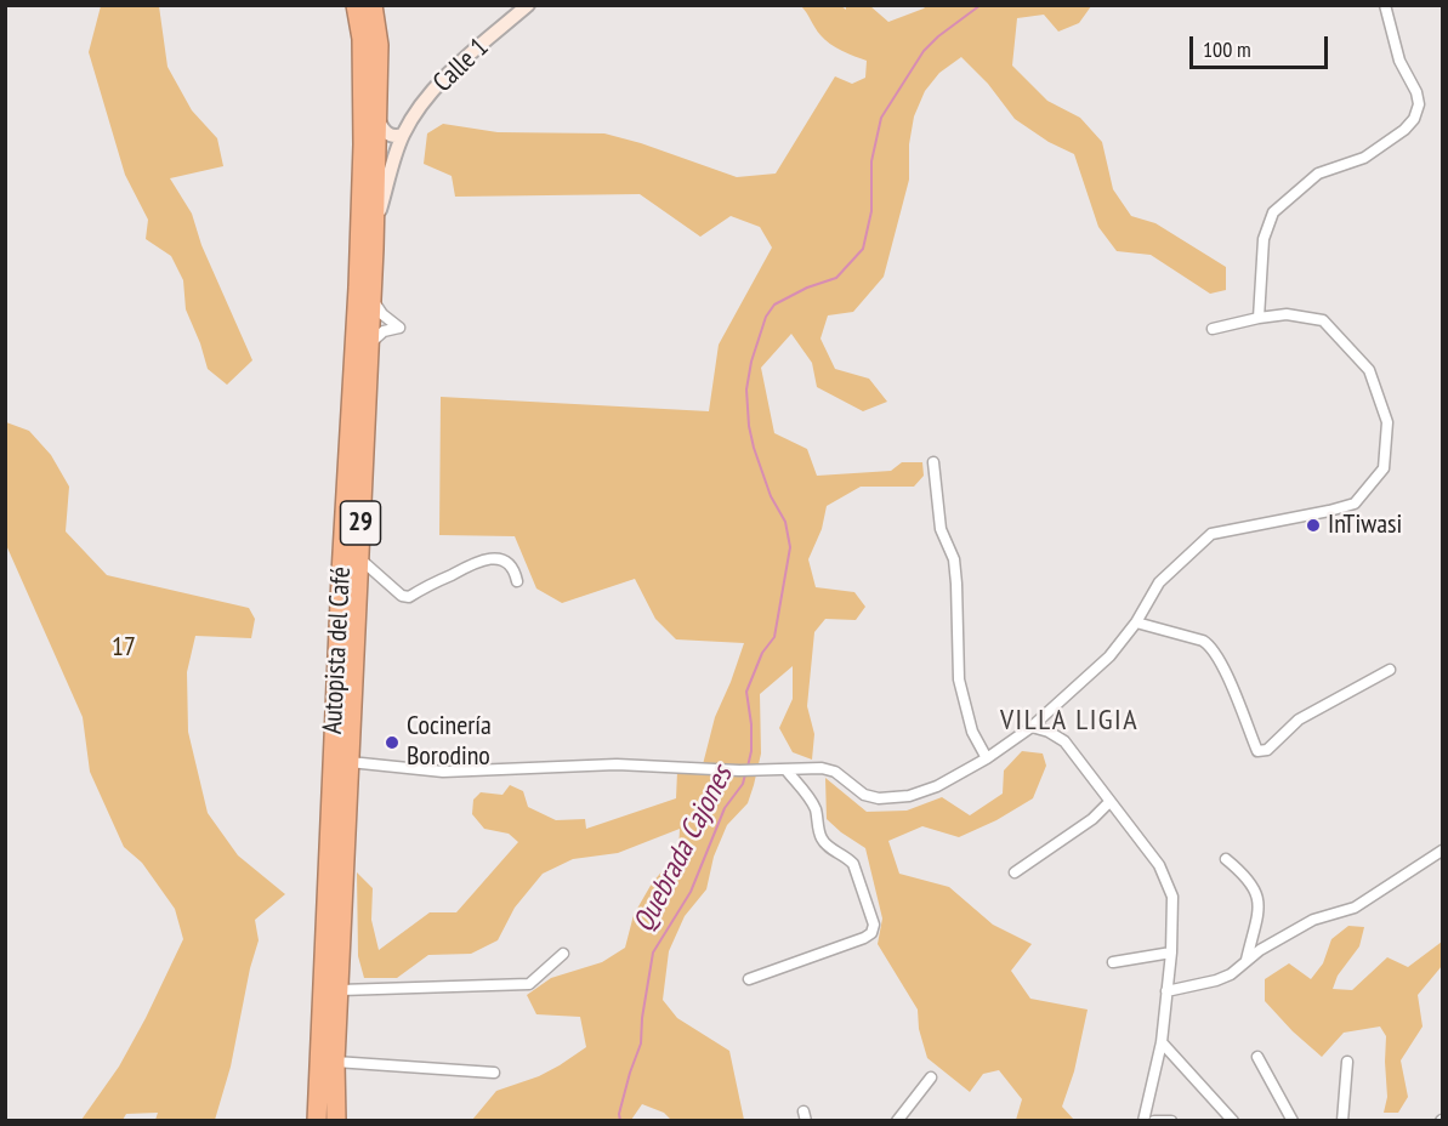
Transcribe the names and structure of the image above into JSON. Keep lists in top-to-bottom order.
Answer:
{
  "streets": {
    "highway": ["29", "Autopista del Café"],
    "street": ["Calle 1"]
  },
  "crossings": [
    ["Calle 1", "Autopista del Café"]
  ],
  "districts": ["VILLA LIGIA"],
  "water": ["Quebrada Cajones"],
  "parks": ["17"],
  "places": ["InTiwasi", "Cocinería Borodino"],
  "scale_bar": "100 m"
}
